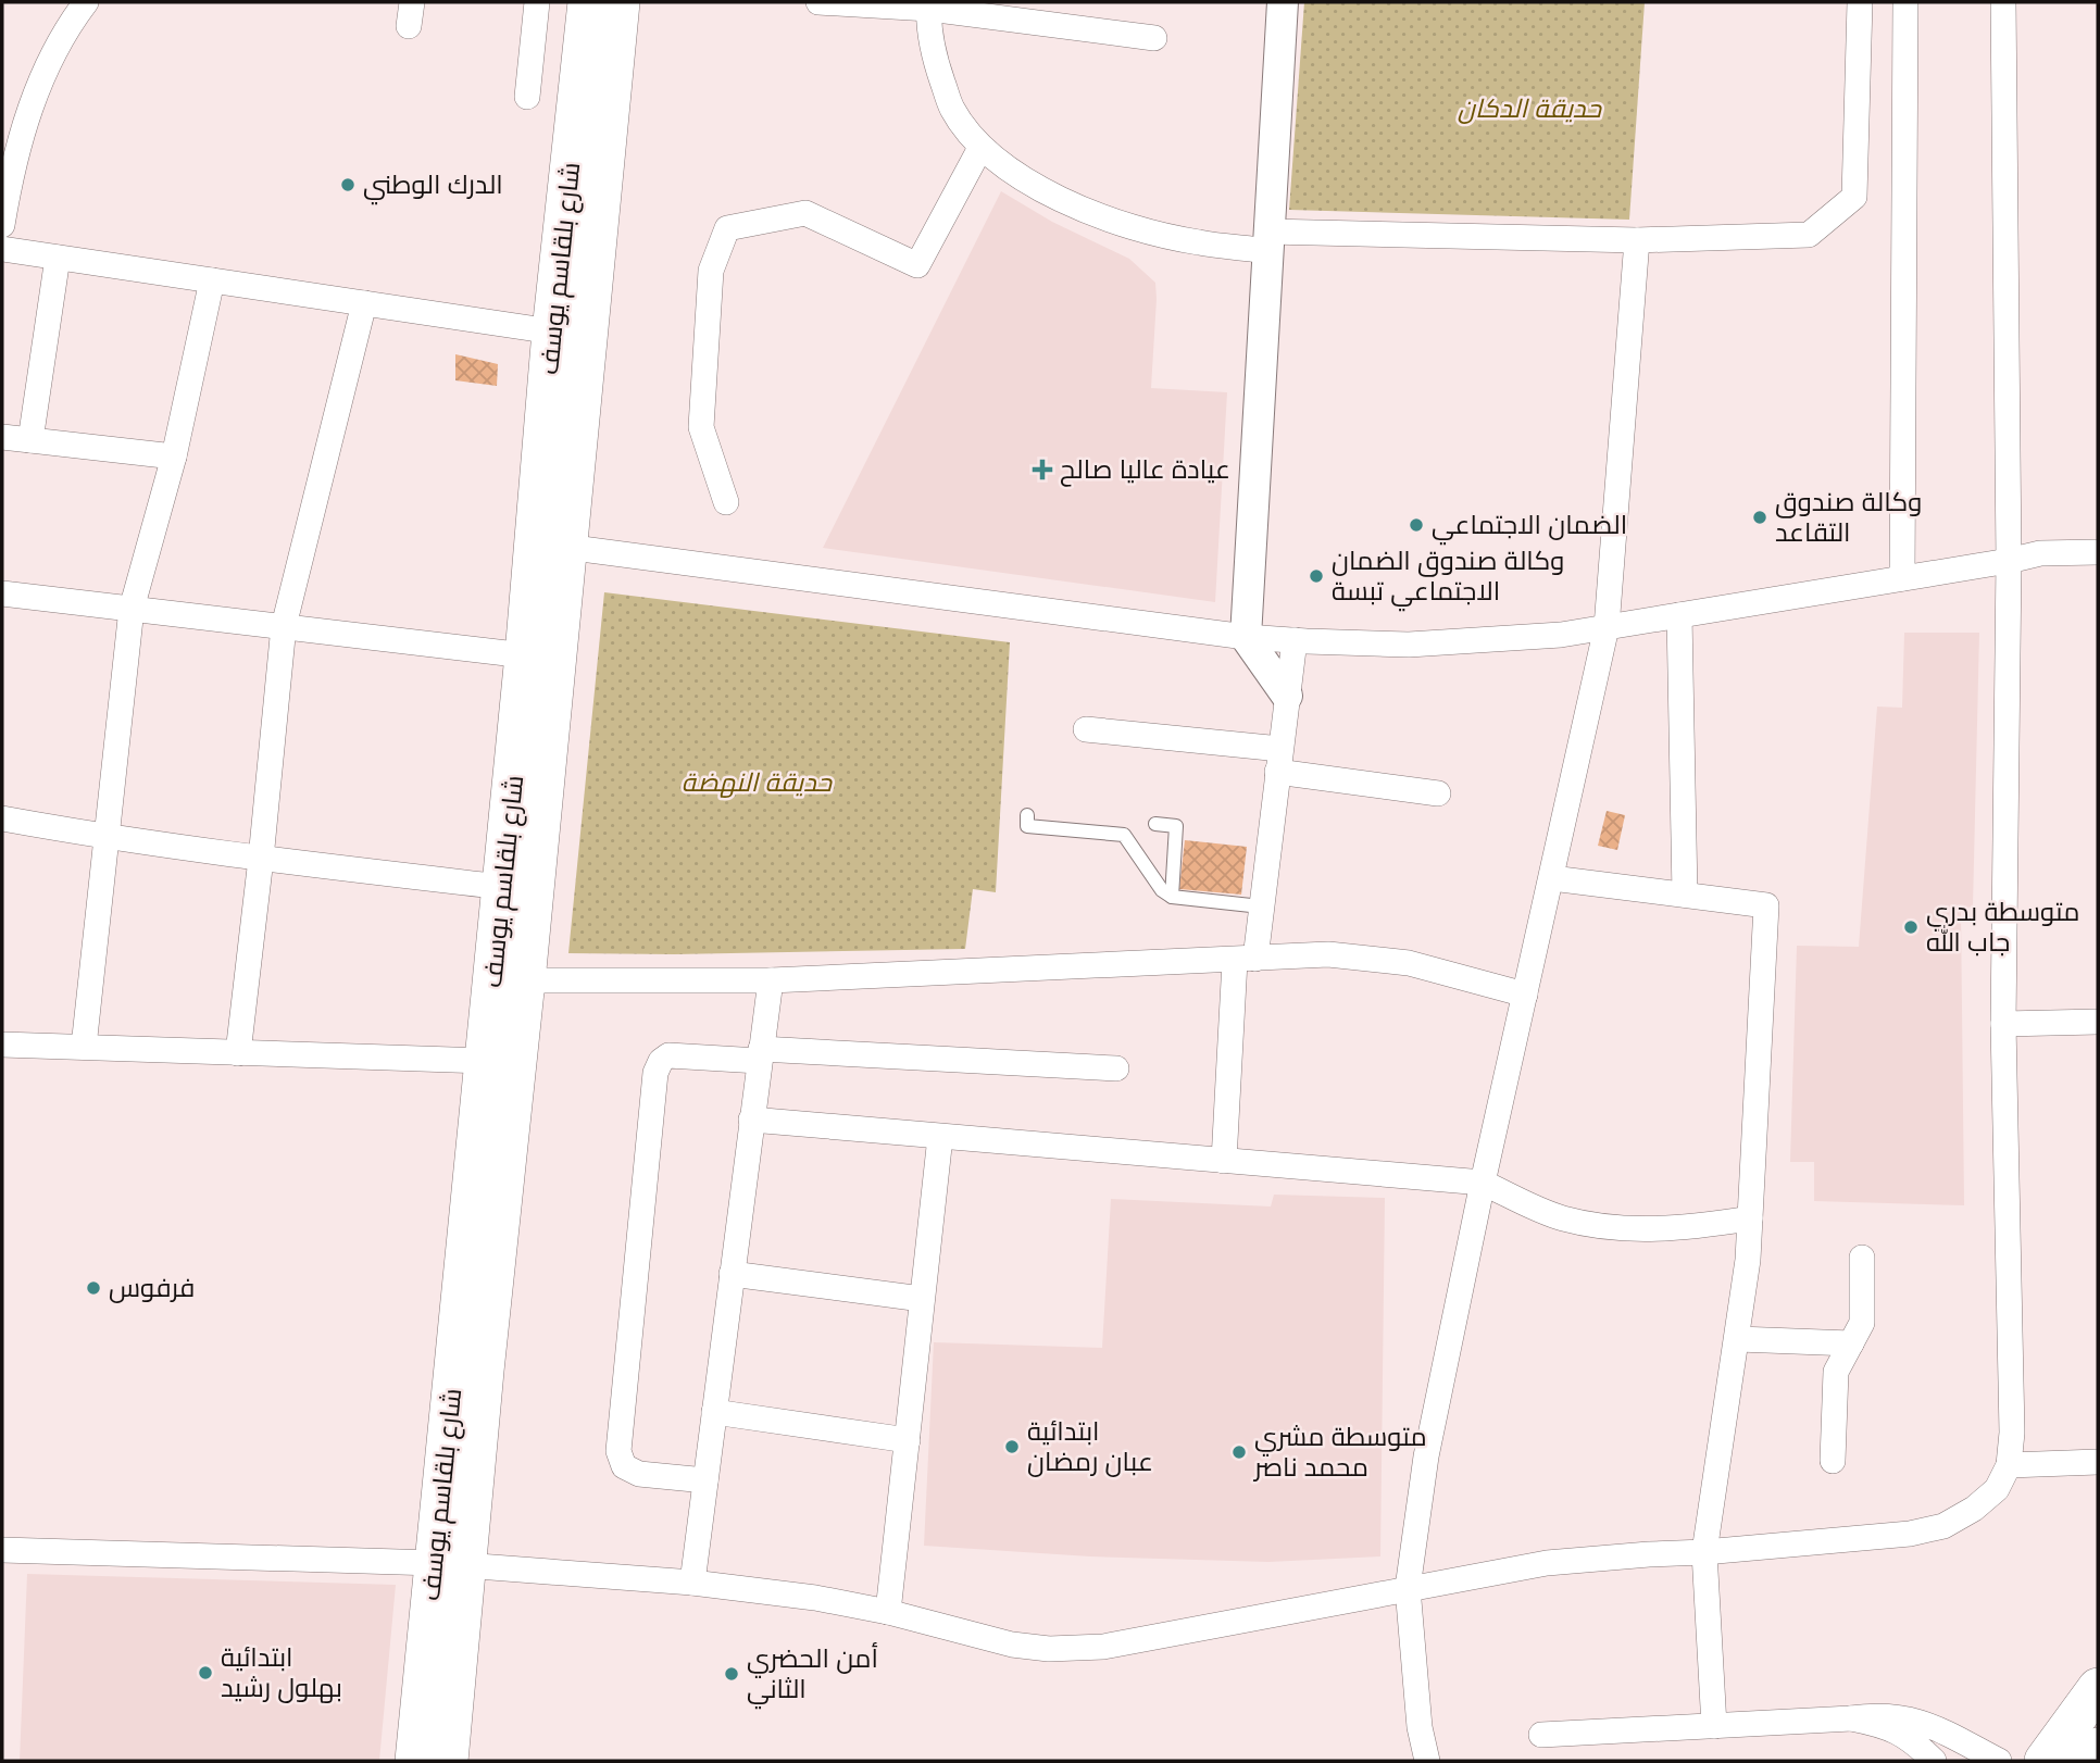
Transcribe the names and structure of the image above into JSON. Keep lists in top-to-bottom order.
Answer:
{
  "streets": {
    "main road": ["شارع بلقاسم يوسف"]
  },
  "parks": ["حديقة الدكان", "حديقة النهضة"],
  "places": {
    "other": [
      "الدرك الوطني",
      "وكالة صندوق التقاعد",
      "الضمان الاجتماعي",
      "وكالة صندوق الضمان الاجتماعي تبسة",
      "متوسطة بدري جاب الله",
      "فرفوس",
      "ابتدائية عبان رمضان",
      "متوسطة مشري محمد ناصر",
      "ابتدائية بهلول رشيد",
      "أمن الحضري الثاني"
    ],
    "health": ["عيادة عاليا صالح"]
  }
}
